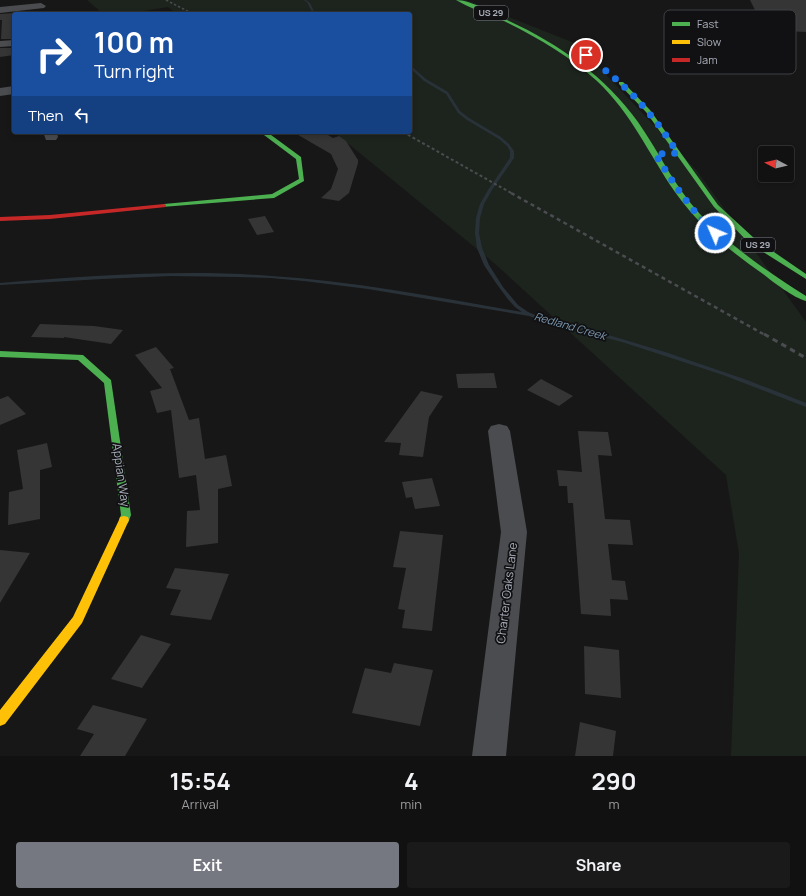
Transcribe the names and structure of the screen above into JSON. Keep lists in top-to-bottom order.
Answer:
{
  "streets": {
    "main road": ["US 29", "Appian Way"],
    "street": ["Charter Oaks Lane"]
  },
  "water": ["Redland Creek"],
  "legend": ["Fast", "Slow", "Jam"],
  "north": "left",
  "page": {
    "turn": ["100 m", "Turn right"],
    "then": "Then",
    "eta": [
      "15:54",
      "Arrival",
      "4",
      "min",
      "290",
      "m"
    ],
    "buttons": ["Exit", "Share"]
  }
}
